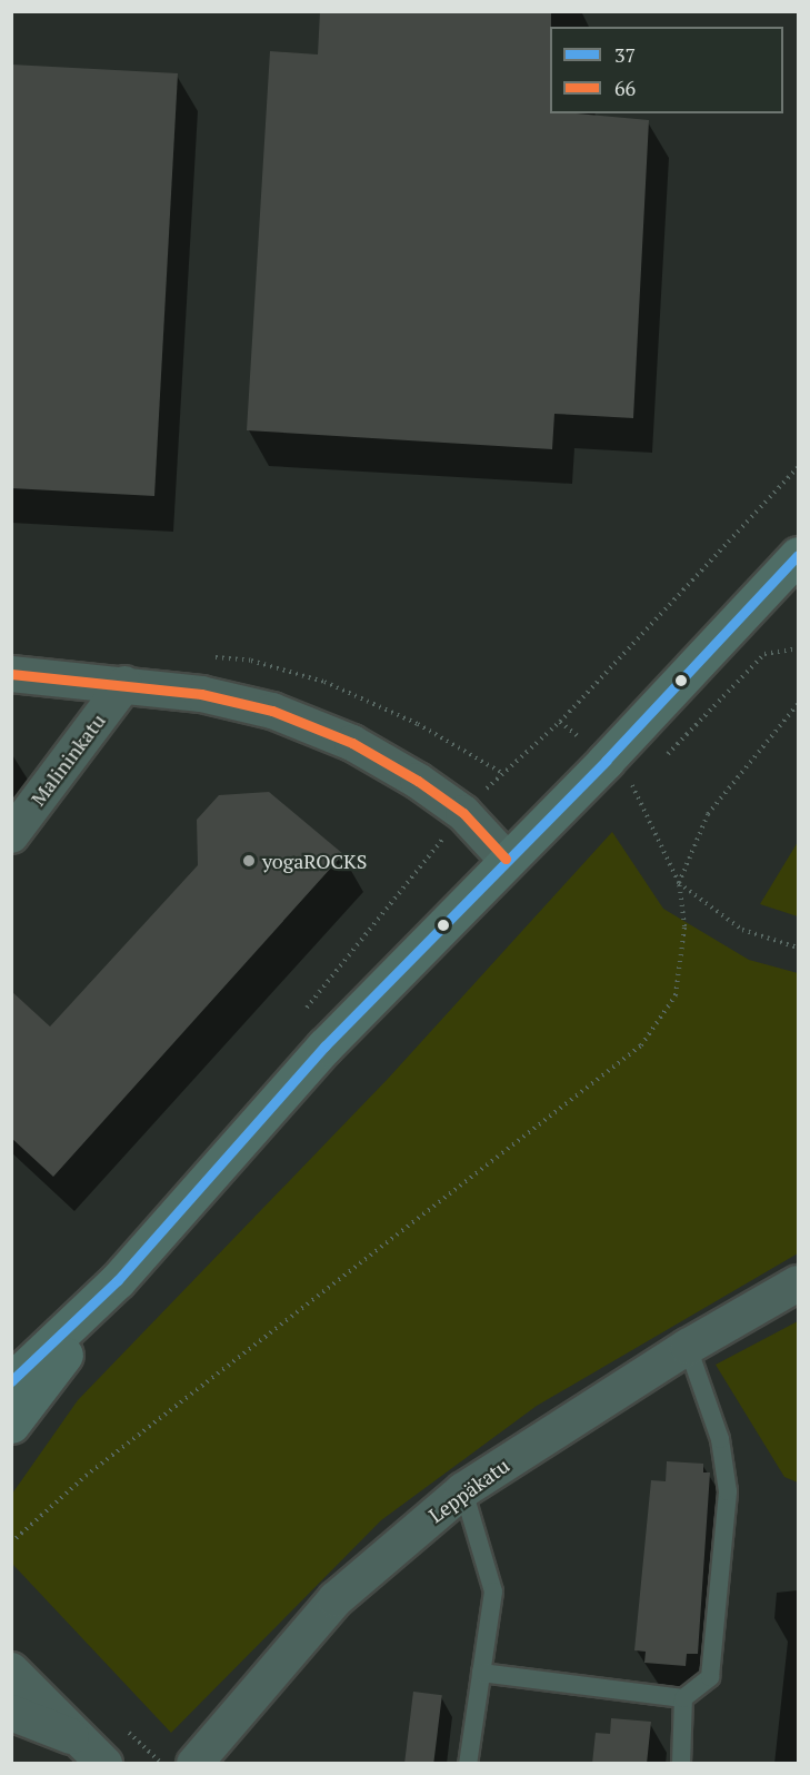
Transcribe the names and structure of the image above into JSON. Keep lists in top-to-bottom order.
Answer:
{
  "streets": {
    "street": ["Malininkatu", "Leppäkatu"]
  },
  "places": ["yogaROCKS"],
  "lines": ["transit line 37", "transit line 66"],
  "legend": ["37", "66"]
}
